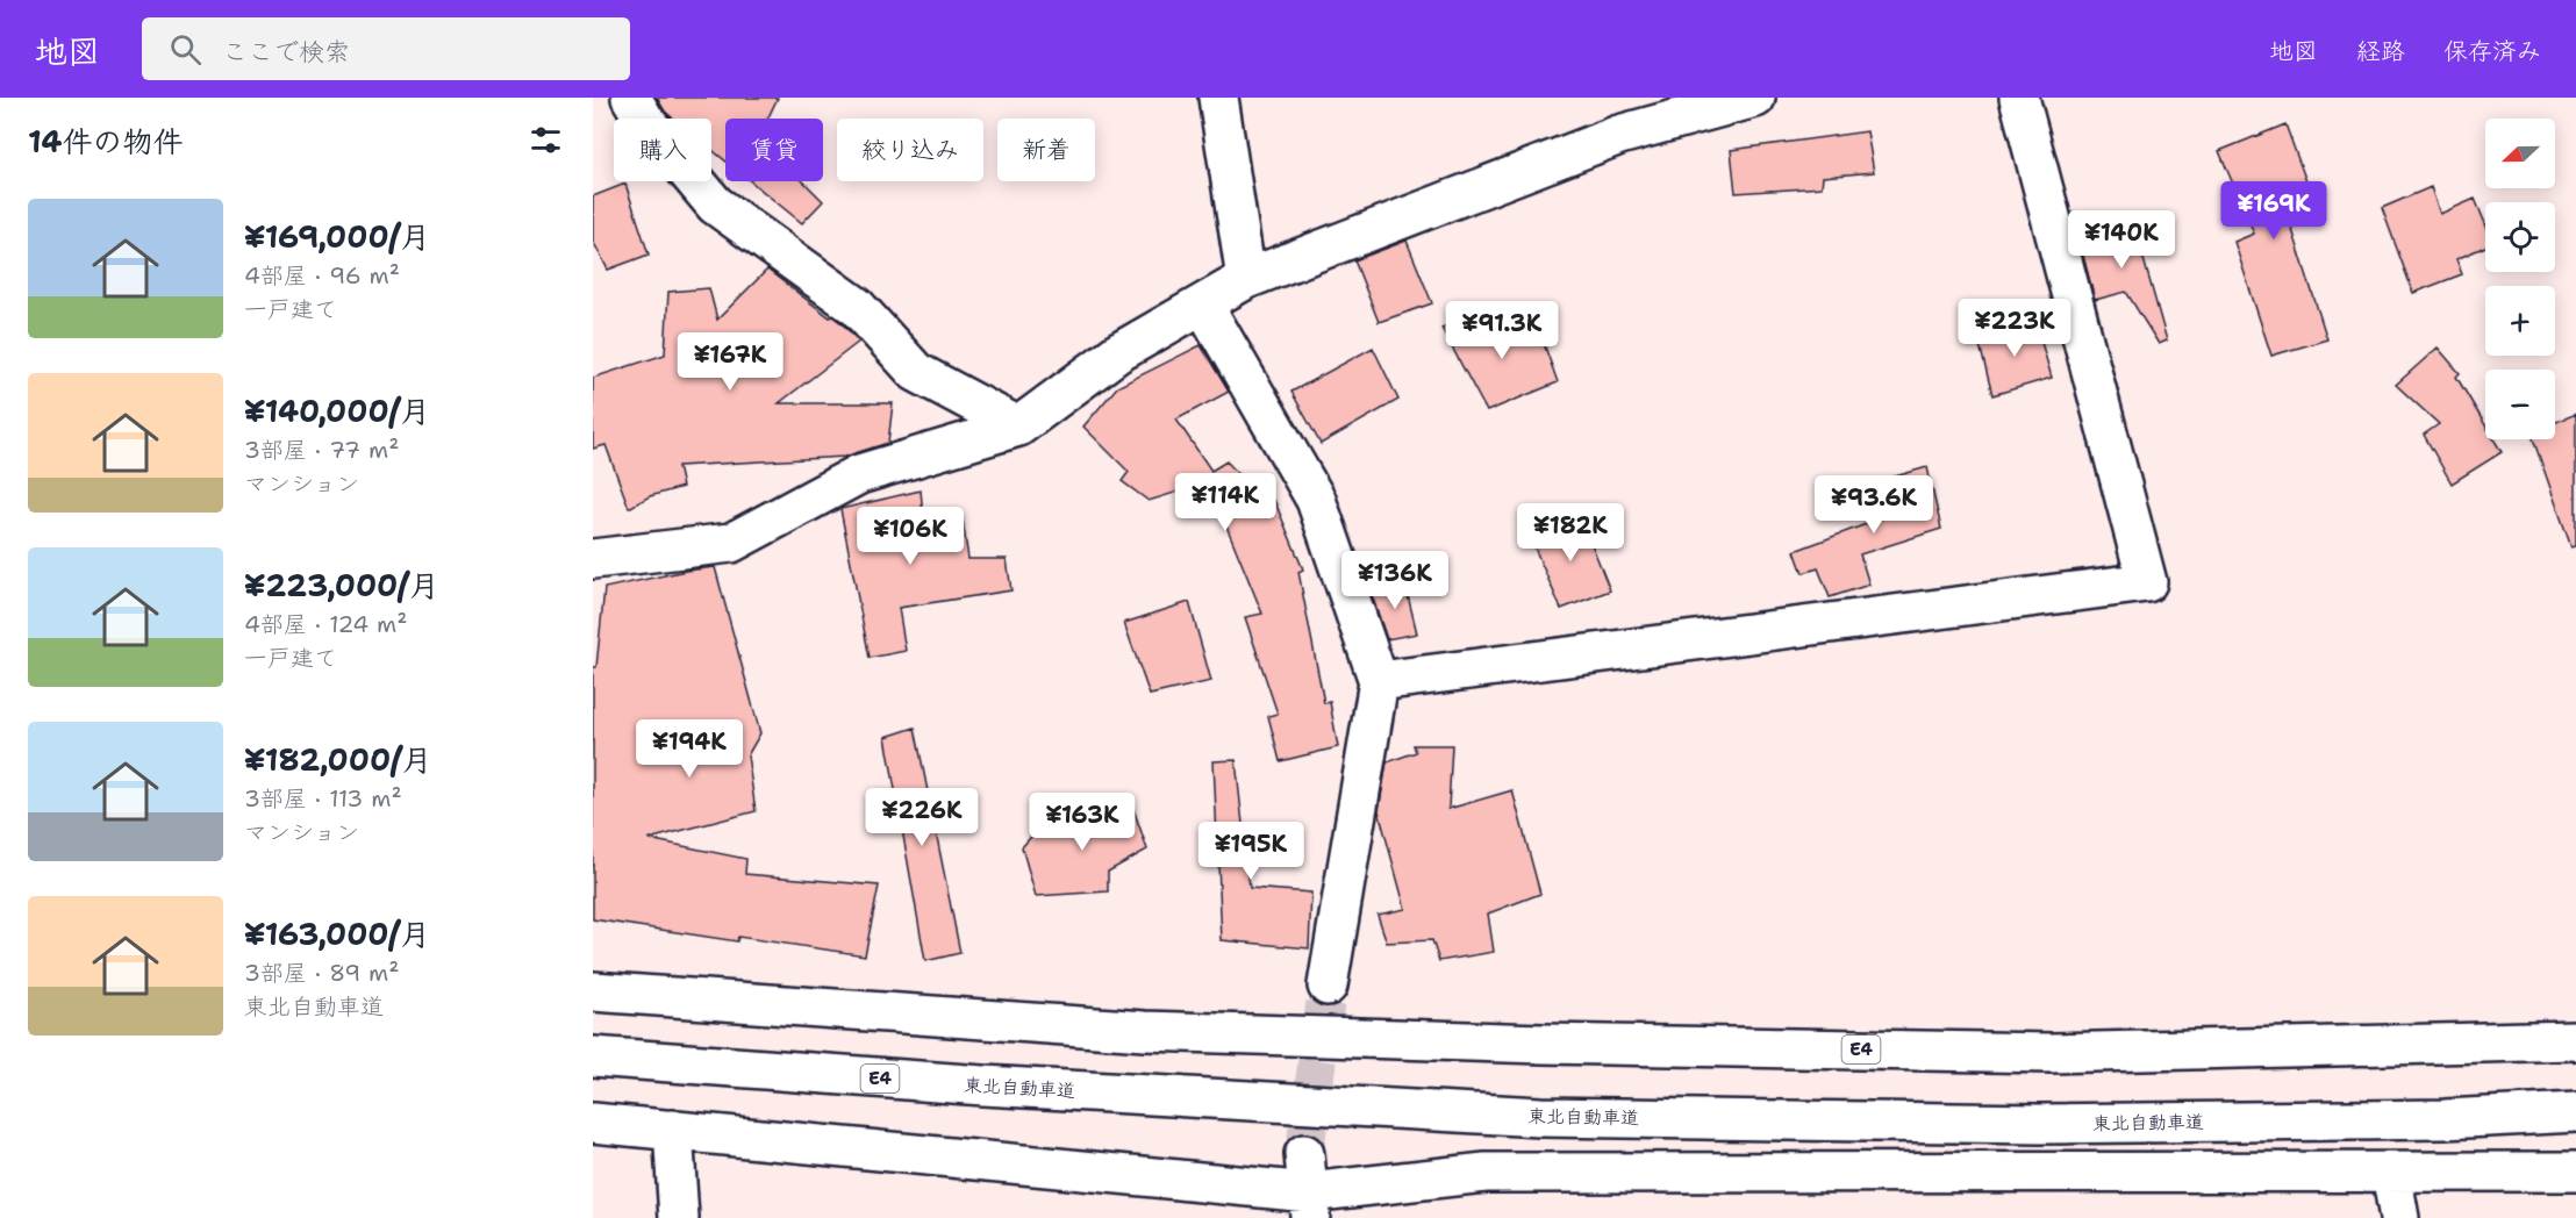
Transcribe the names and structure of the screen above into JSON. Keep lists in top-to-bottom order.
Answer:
{
  "streets": {
    "main road": ["E4", "東北自動車道"]
  },
  "north": "left",
  "page": {
    "header": "地図",
    "search": "ここで検索",
    "nav": ["地図", "経路", "保存済み"],
    "heading": "14件の物件",
    "map_buttons": ["+", "−"],
    "chip": [
      "購入",
      "賃貸",
      "絞り込み",
      "新着"
    ],
    "list": [
      {
        "name": "¥169,000/月",
        "note": "4部屋 · 96 m² · 一戸建て"
      },
      {
        "name": "¥140,000/月",
        "note": "3部屋 · 77 m² · マンション"
      },
      {
        "name": "¥223,000/月",
        "note": "4部屋 · 124 m² · 一戸建て"
      },
      {
        "name": "¥182,000/月",
        "note": "3部屋 · 113 m² · マンション"
      },
      {
        "name": "¥163,000/月",
        "note": "3部屋 · 89 m² · 東北自動車道"
      }
    ],
    "price": [
      "¥169K",
      "¥140K",
      "¥223K",
      "¥91.3K",
      "¥167K",
      "¥114K",
      "¥93.6K",
      "¥182K",
      "¥106K",
      "¥136K",
      "¥194K",
      "¥226K",
      "¥163K",
      "¥195K"
    ]
  }
}
